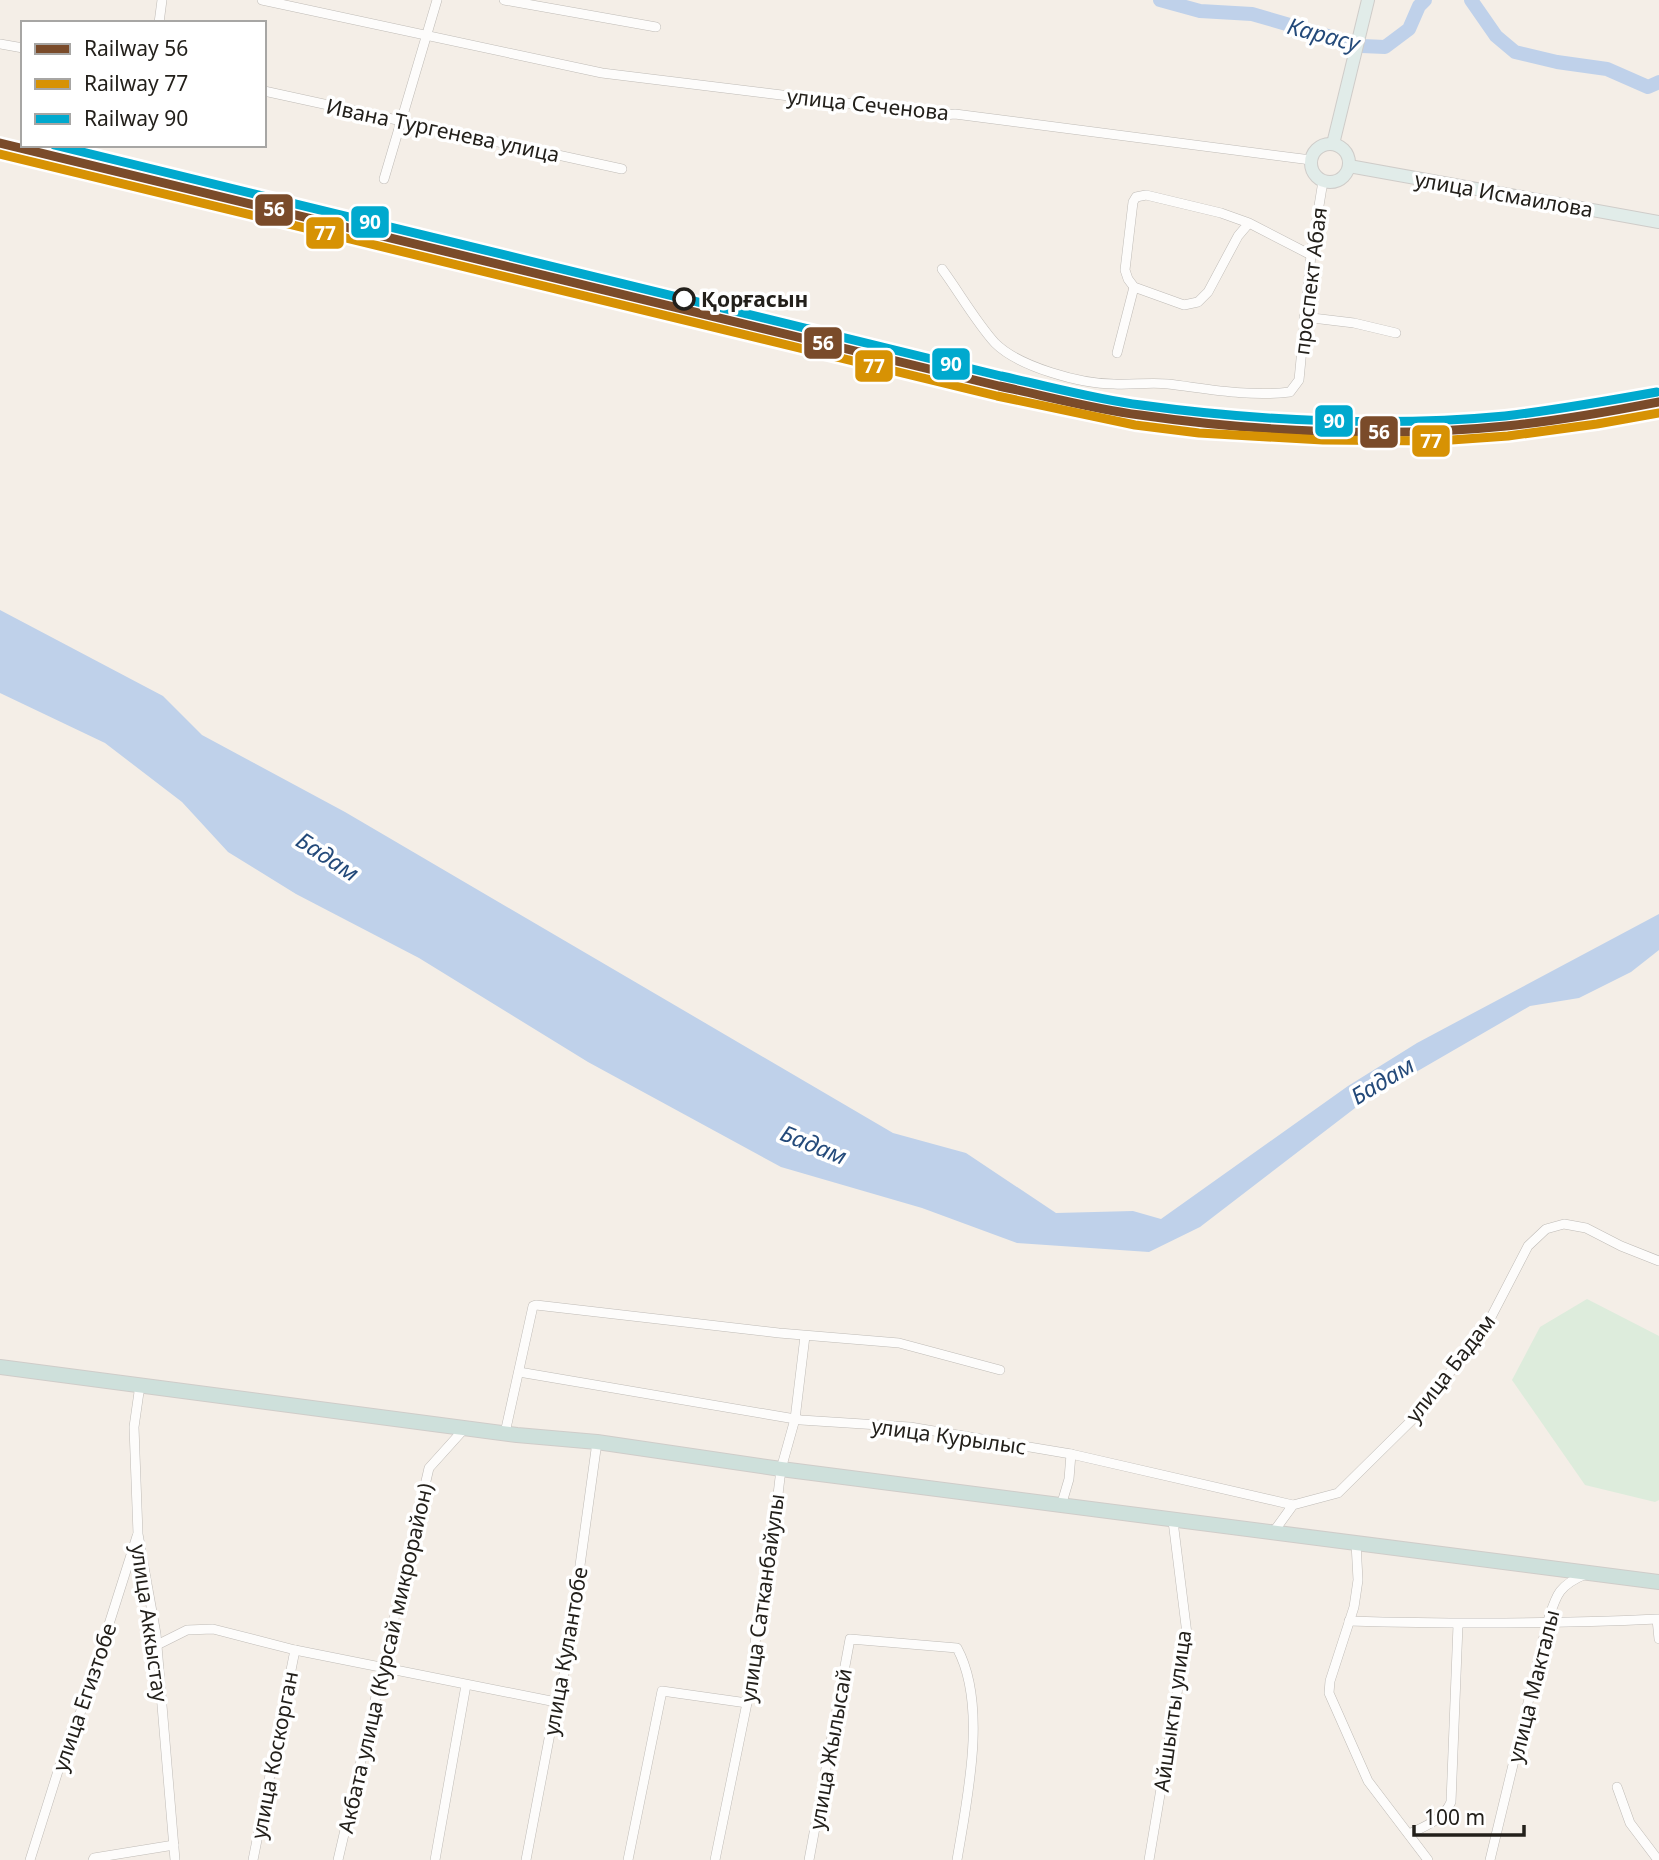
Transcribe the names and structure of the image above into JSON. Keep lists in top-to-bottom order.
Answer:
{
  "streets": {
    "main road": ["улица Исмаилова"],
    "street": [
      "улица Сеченова",
      "Ивана Тургенева улица",
      "проспект Абая",
      "улица Бадам",
      "улица Курылыс",
      "улица Сатканбайулы",
      "улица Аккыстау",
      "улица Кулантобе",
      "Акбата улица (Курсай микрорайон)",
      "улица Макталы",
      "улица Егизтобе",
      "Айшыкты улица",
      "улица Жылысай",
      "улица Коскорган"
    ]
  },
  "crossings": [
    ["улица Сеченова", "улица Исмаилова"],
    ["улица Сеченова", "проспект Абая"],
    ["улица Исмаилова", "проспект Абая"],
    ["улица Бадам", "улица Курылыс"],
    ["улица Курылыс", "улица Сатканбайулы"],
    ["улица Аккыстау", "улица Егизтобе"]
  ],
  "water": ["Карасу", "Бадам"],
  "places": ["Қорғасын"],
  "lines": ["rail line 56", "rail line 90", "rail line 77"],
  "legend": ["Railway 56", "Railway 77", "Railway 90"],
  "scale_bar": "100 m"
}
